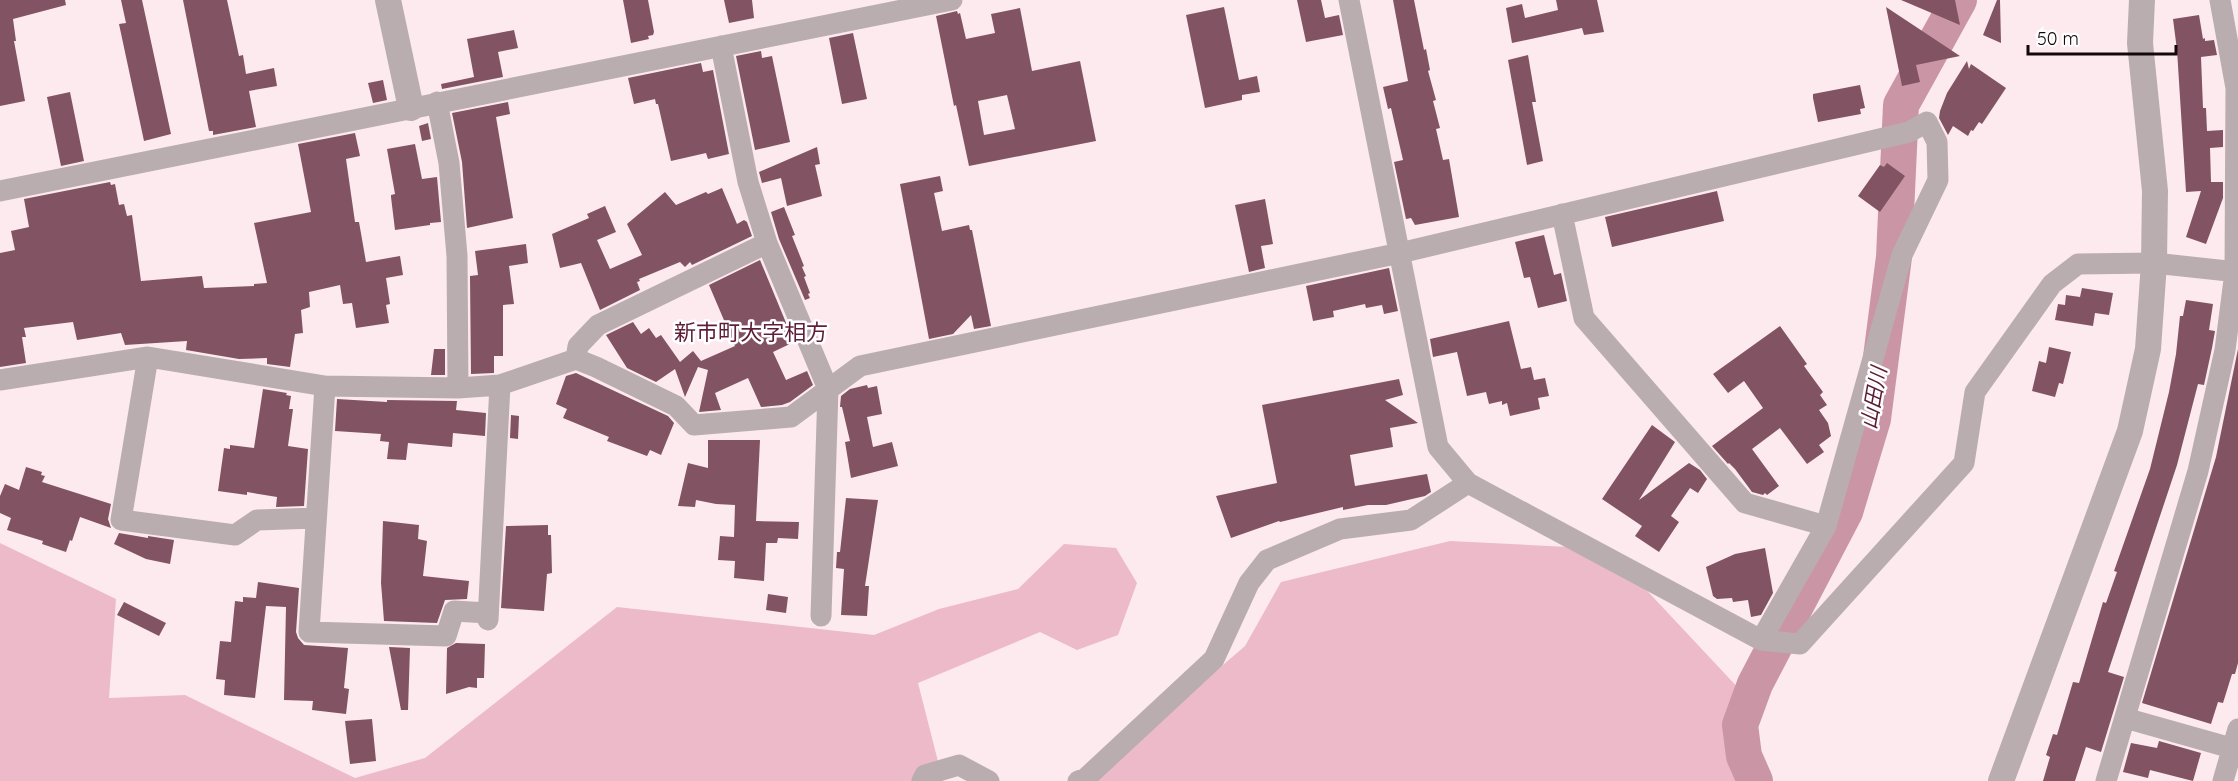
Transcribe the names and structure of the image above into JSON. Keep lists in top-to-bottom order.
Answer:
{
  "districts": ["新市町大字相方"],
  "water": ["山田川"],
  "scale_bar": "50 m"
}
